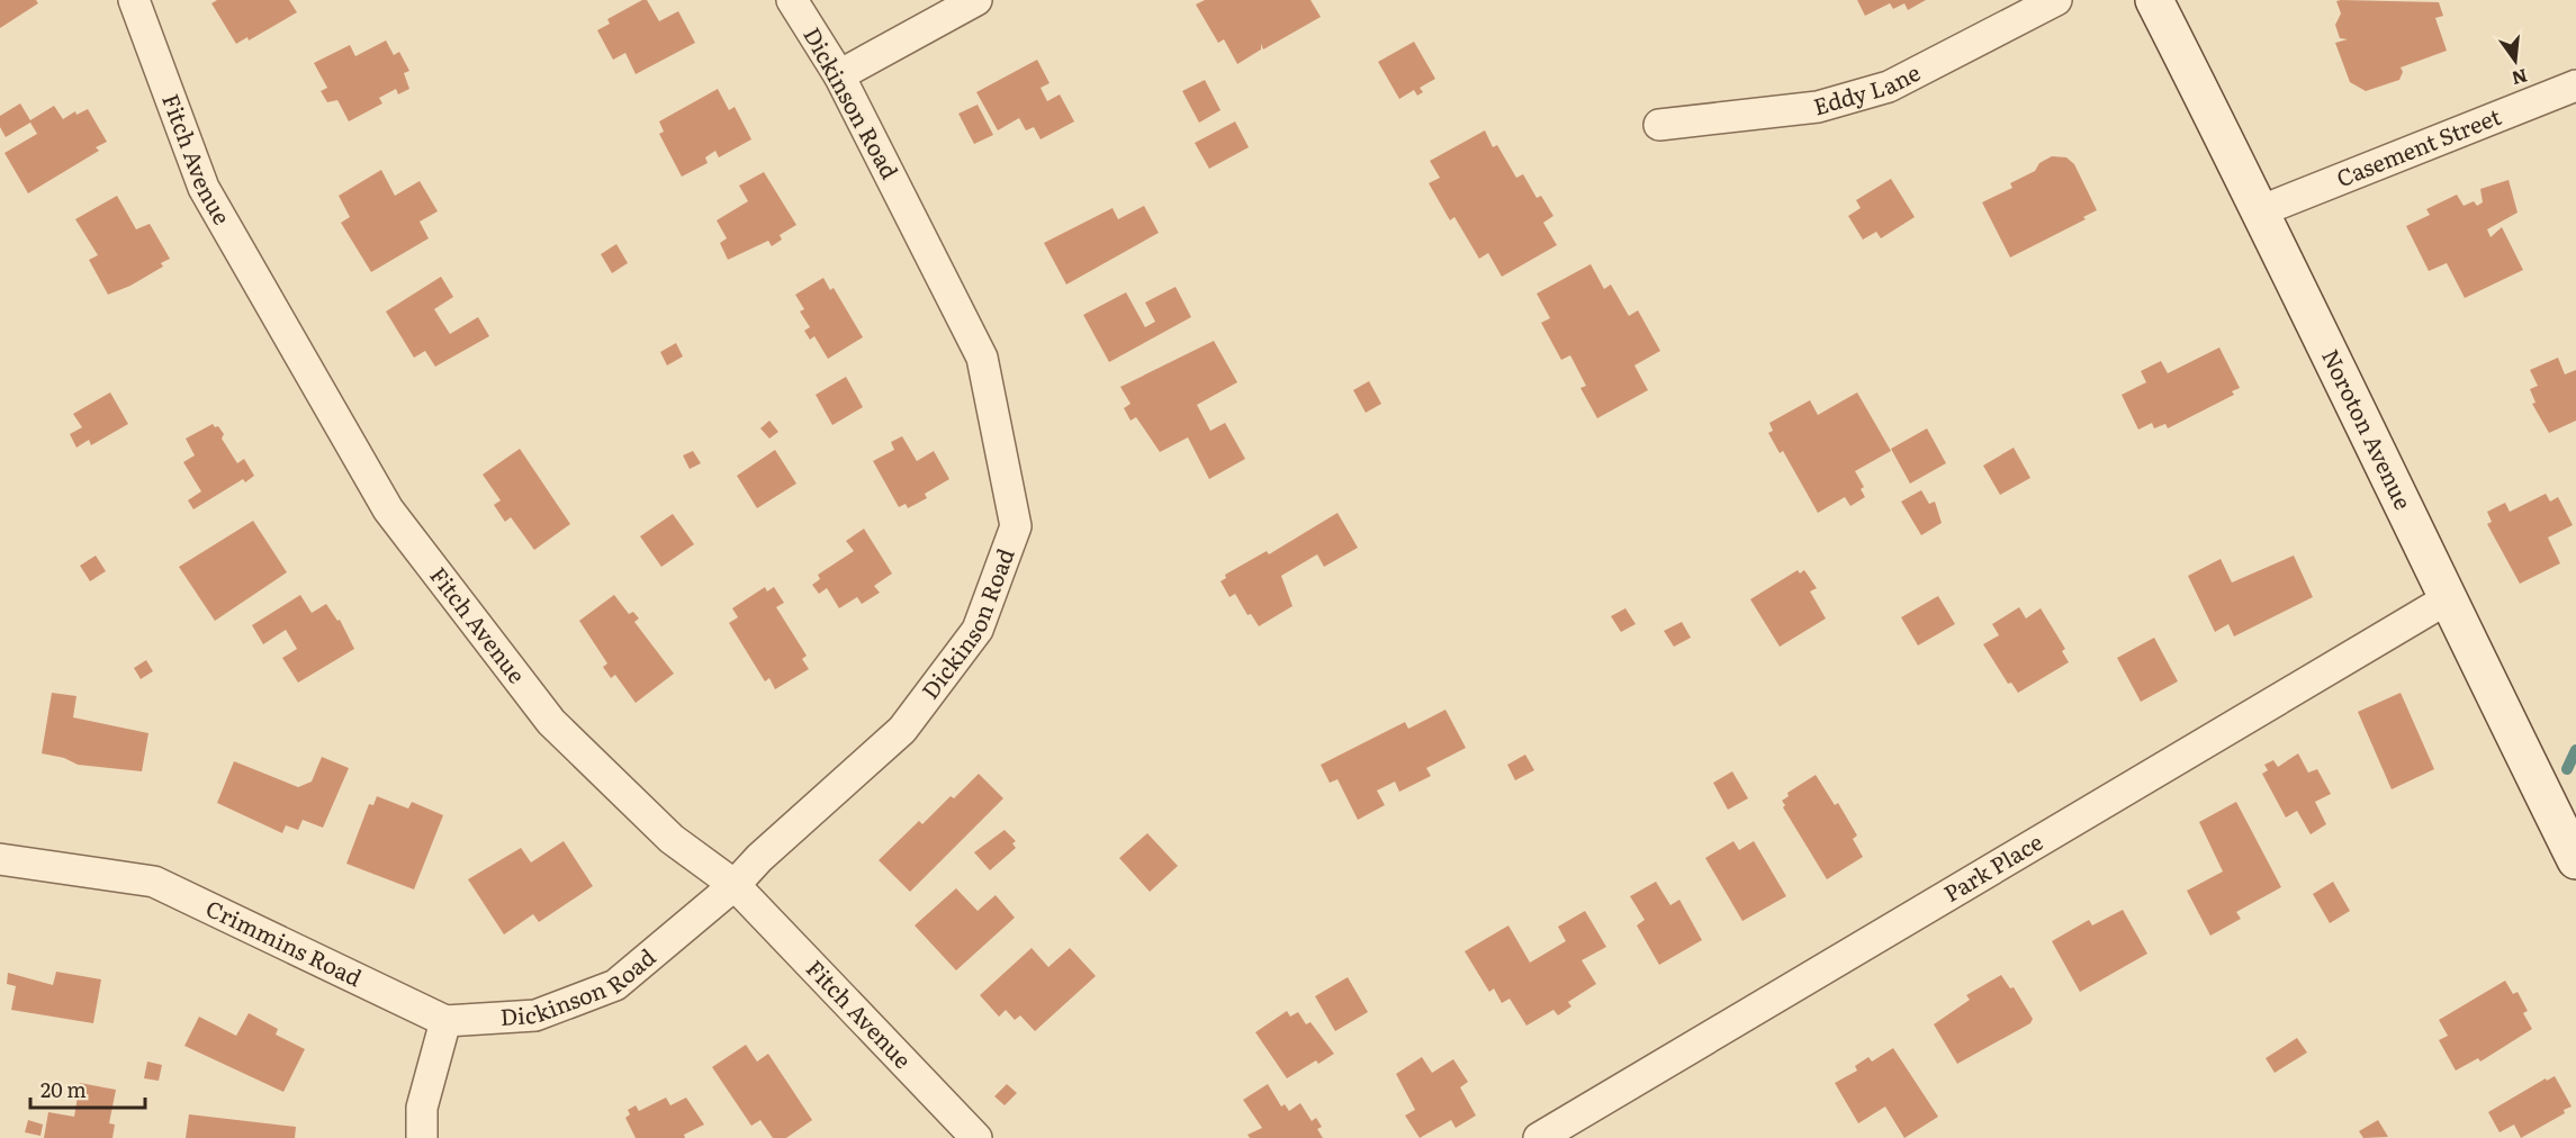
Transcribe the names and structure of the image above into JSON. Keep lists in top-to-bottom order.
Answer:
{
  "streets": {
    "main road": ["Noroton Avenue"],
    "street": [
      "Eddy Lane",
      "Dickinson Road",
      "Casement Street",
      "Fitch Avenue",
      "Park Place",
      "Crimmins Road"
    ]
  },
  "crossings": [
    ["Dickinson Road", "Fitch Avenue"],
    ["Dickinson Road", "Crimmins Road"],
    ["Casement Street", "Noroton Avenue"],
    ["Noroton Avenue", "Park Place"]
  ],
  "scale_bar": "20 m",
  "north": "bottom"
}
